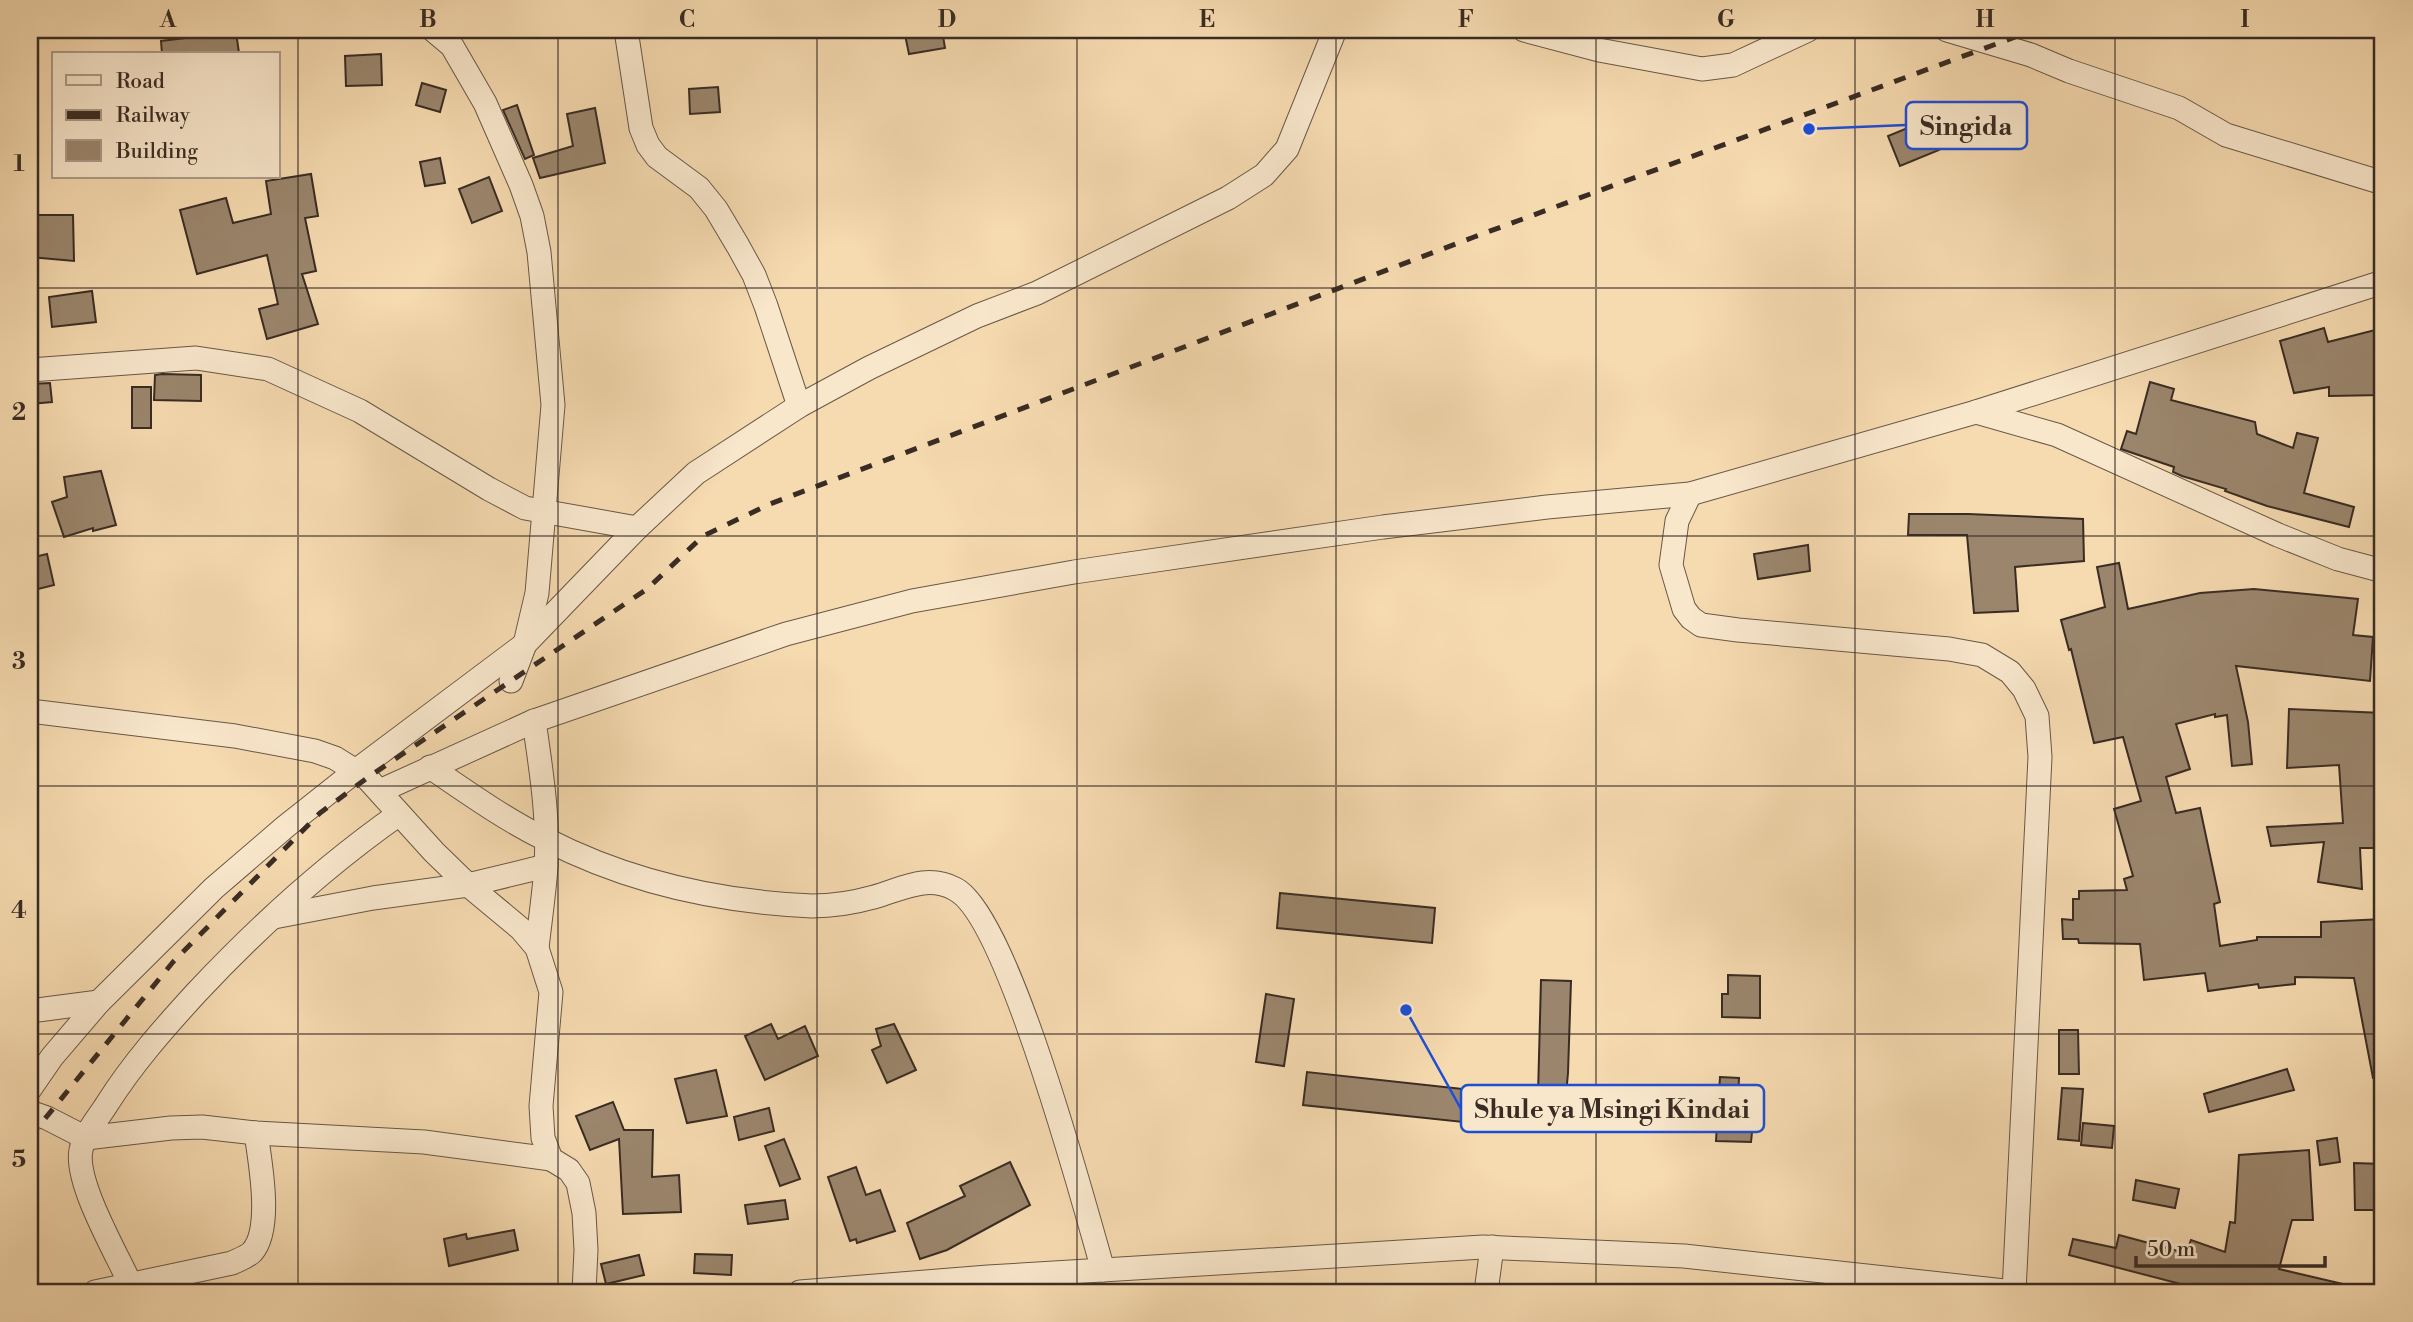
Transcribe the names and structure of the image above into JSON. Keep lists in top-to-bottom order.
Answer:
{
  "places": ["Singida", "Shule ya Msingi Kindai"],
  "legend": ["Road", "Railway", "Building"],
  "scale_bar": "50 m",
  "grid": {
    "columns": [
      "A",
      "B",
      "C",
      "D",
      "E",
      "F",
      "G",
      "H",
      "I"
    ],
    "rows": [
      "1",
      "2",
      "3",
      "4",
      "5"
    ]
  }
}
